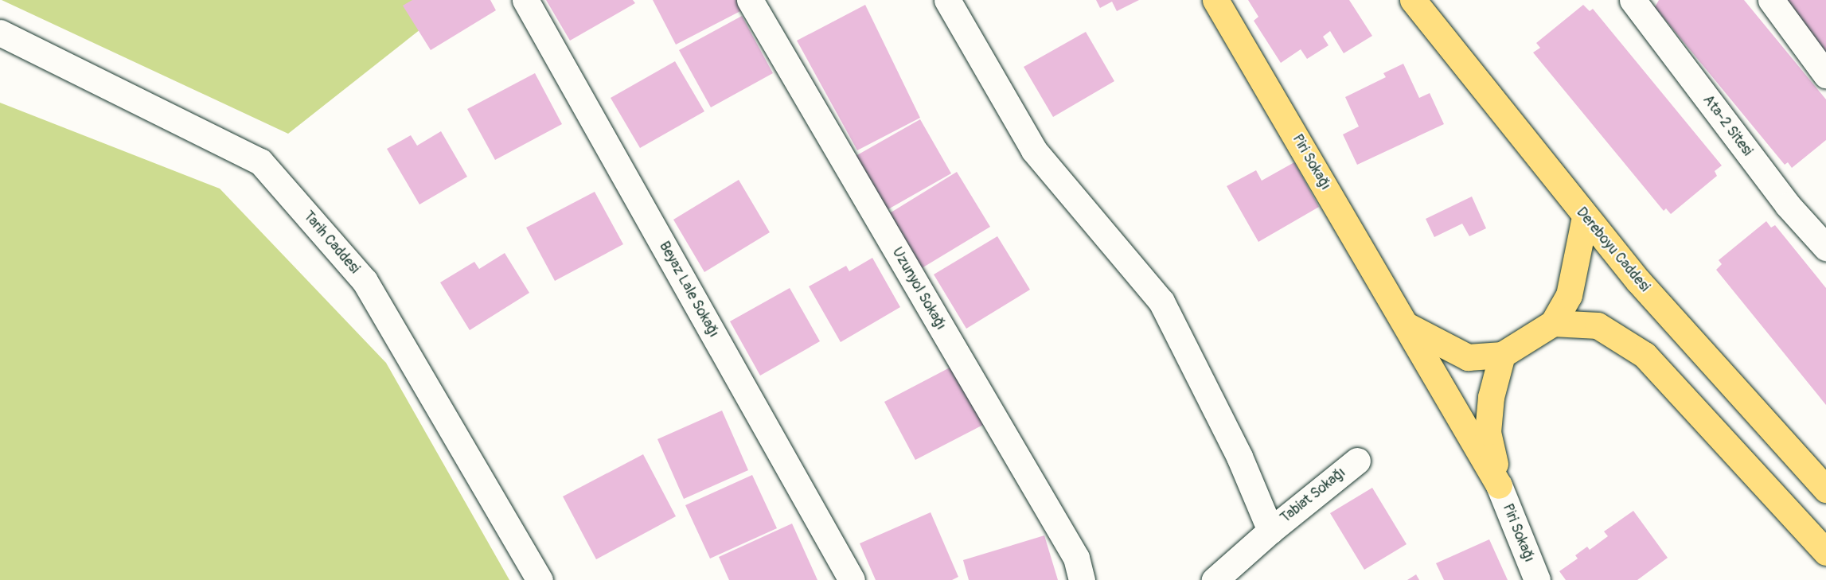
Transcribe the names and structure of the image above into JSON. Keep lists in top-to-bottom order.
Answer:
{
  "streets": {
    "main road": ["Piri Sokağı", "Dereboyu Caddesi"],
    "street": [
      "Ata-2 Sitesi",
      "Tarih Caddesi",
      "Uzunyol Sokağı",
      "Beyaz Lale Sokağı",
      "Tabiat Sokağı"
    ]
  }
}
